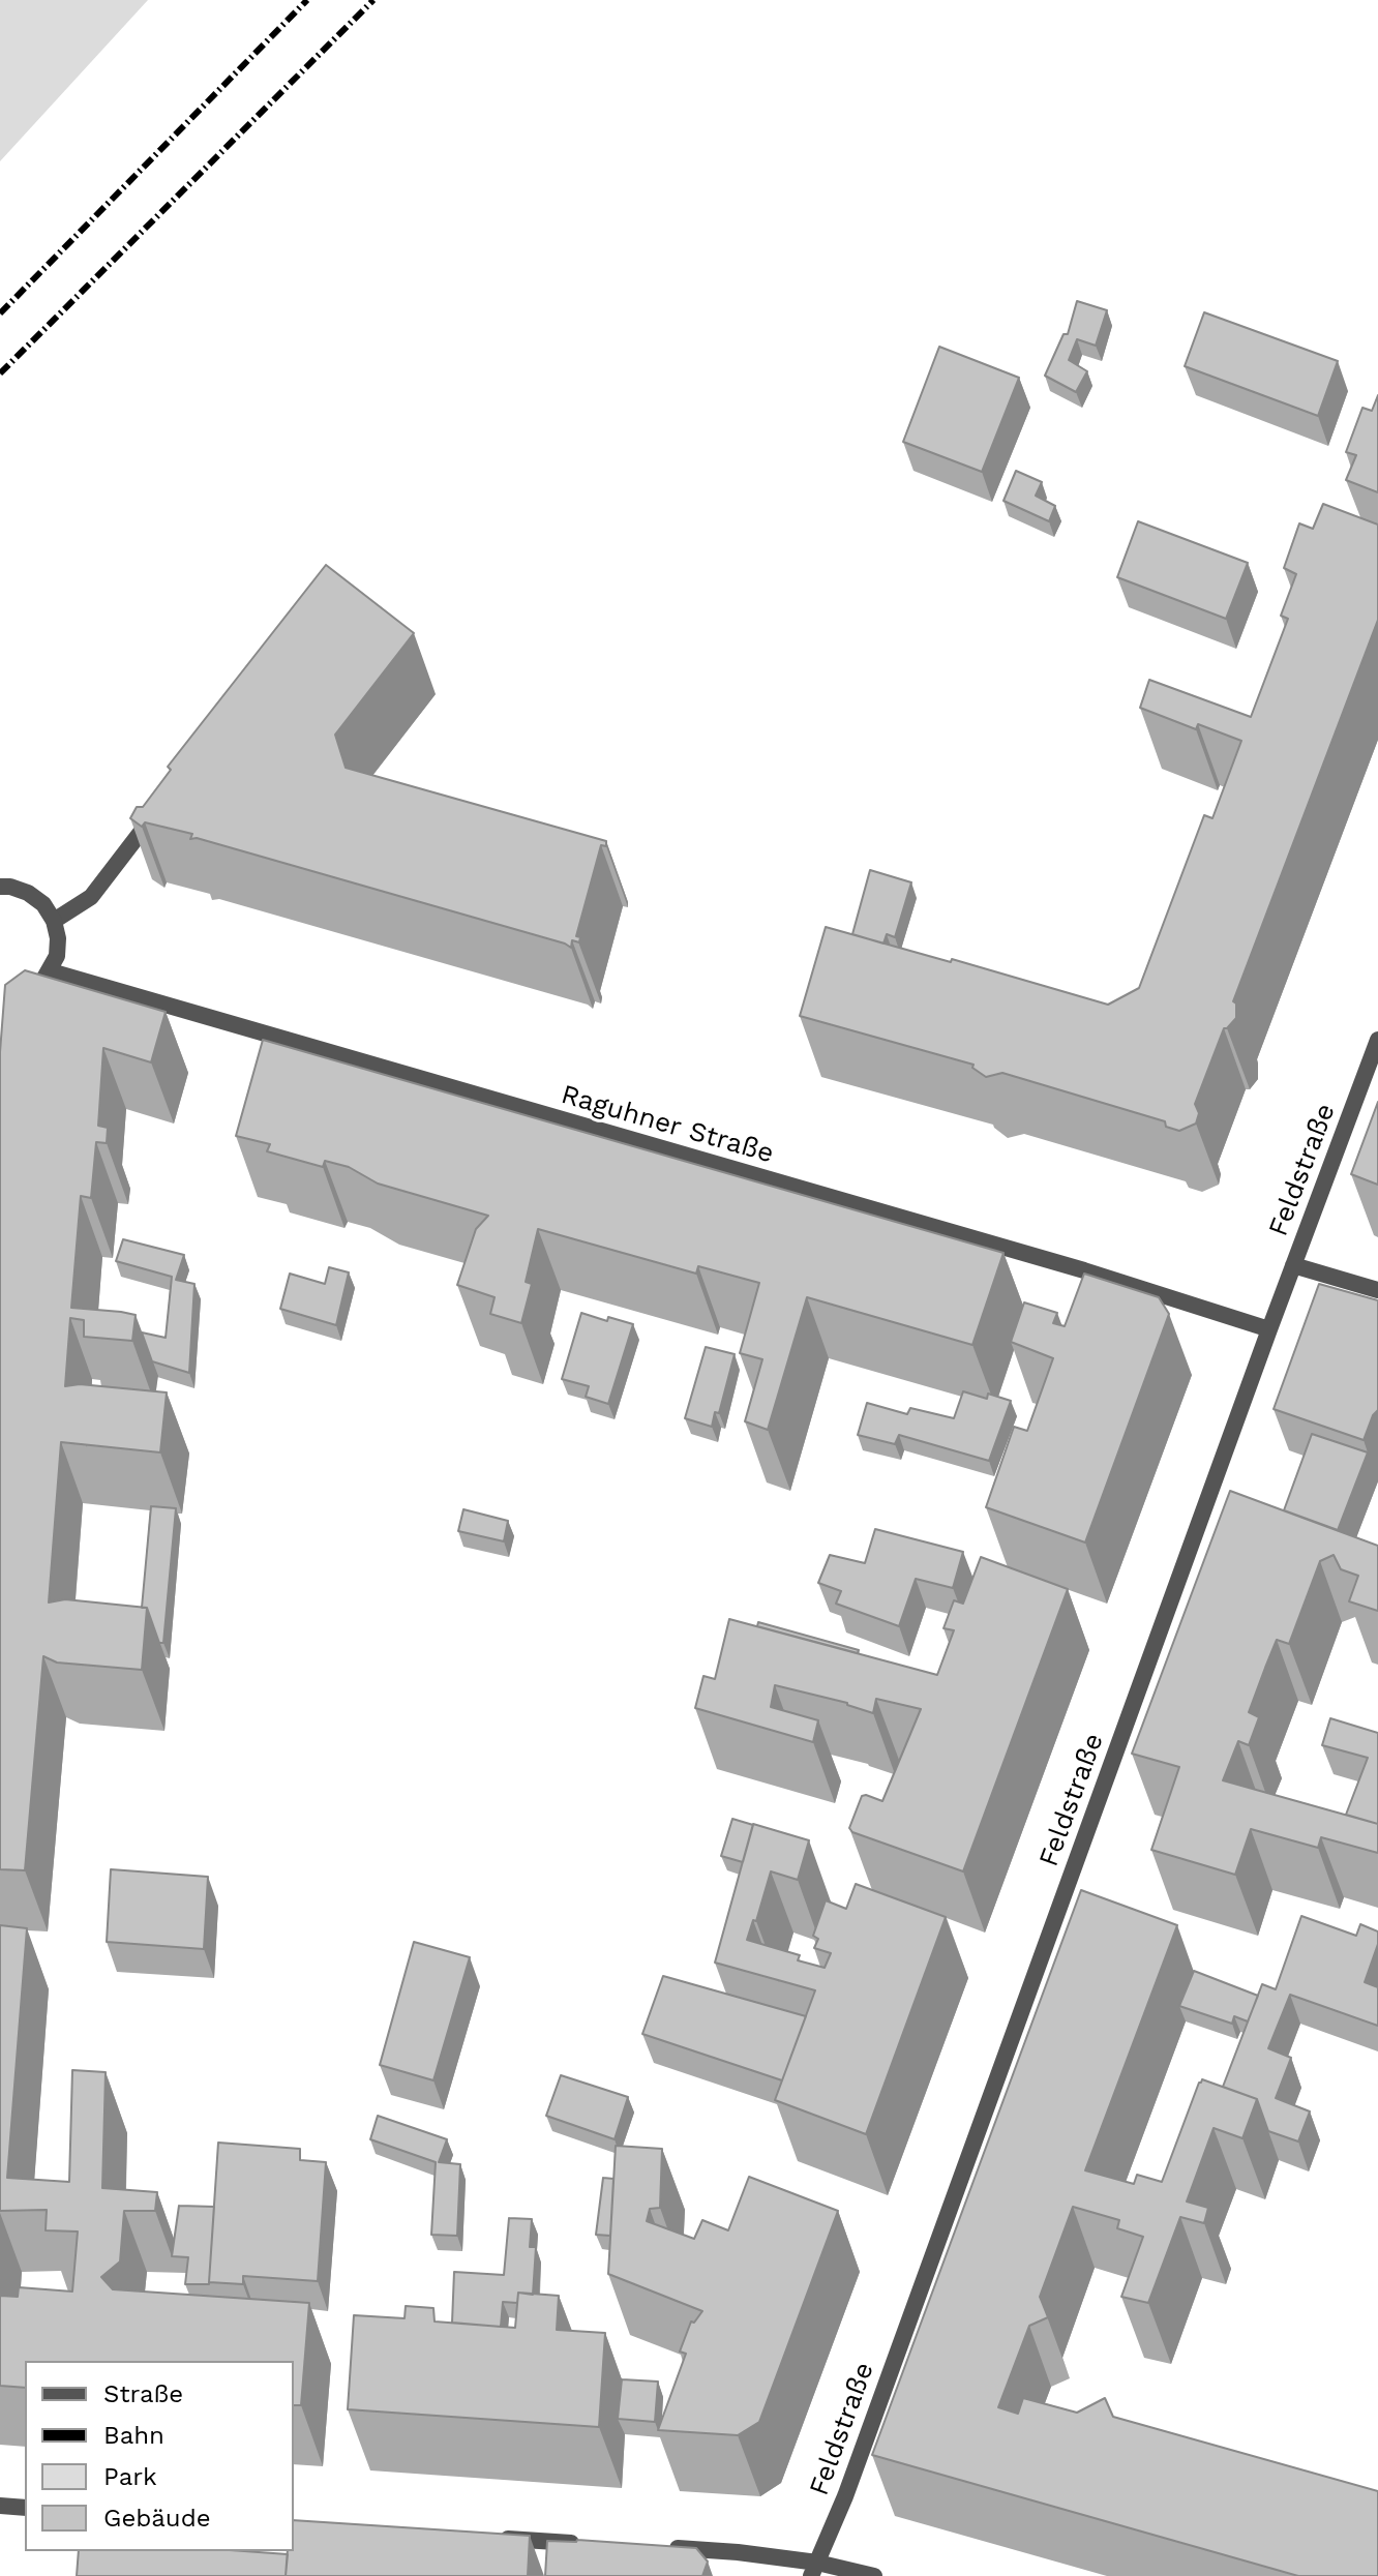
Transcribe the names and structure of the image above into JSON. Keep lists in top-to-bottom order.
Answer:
{
  "streets": {
    "street": ["Raguhner Straße", "Feldstraße"]
  },
  "crossings": [
    ["Raguhner Straße", "Feldstraße"]
  ],
  "legend": [
    "Straße",
    "Bahn",
    "Park",
    "Gebäude"
  ]
}
